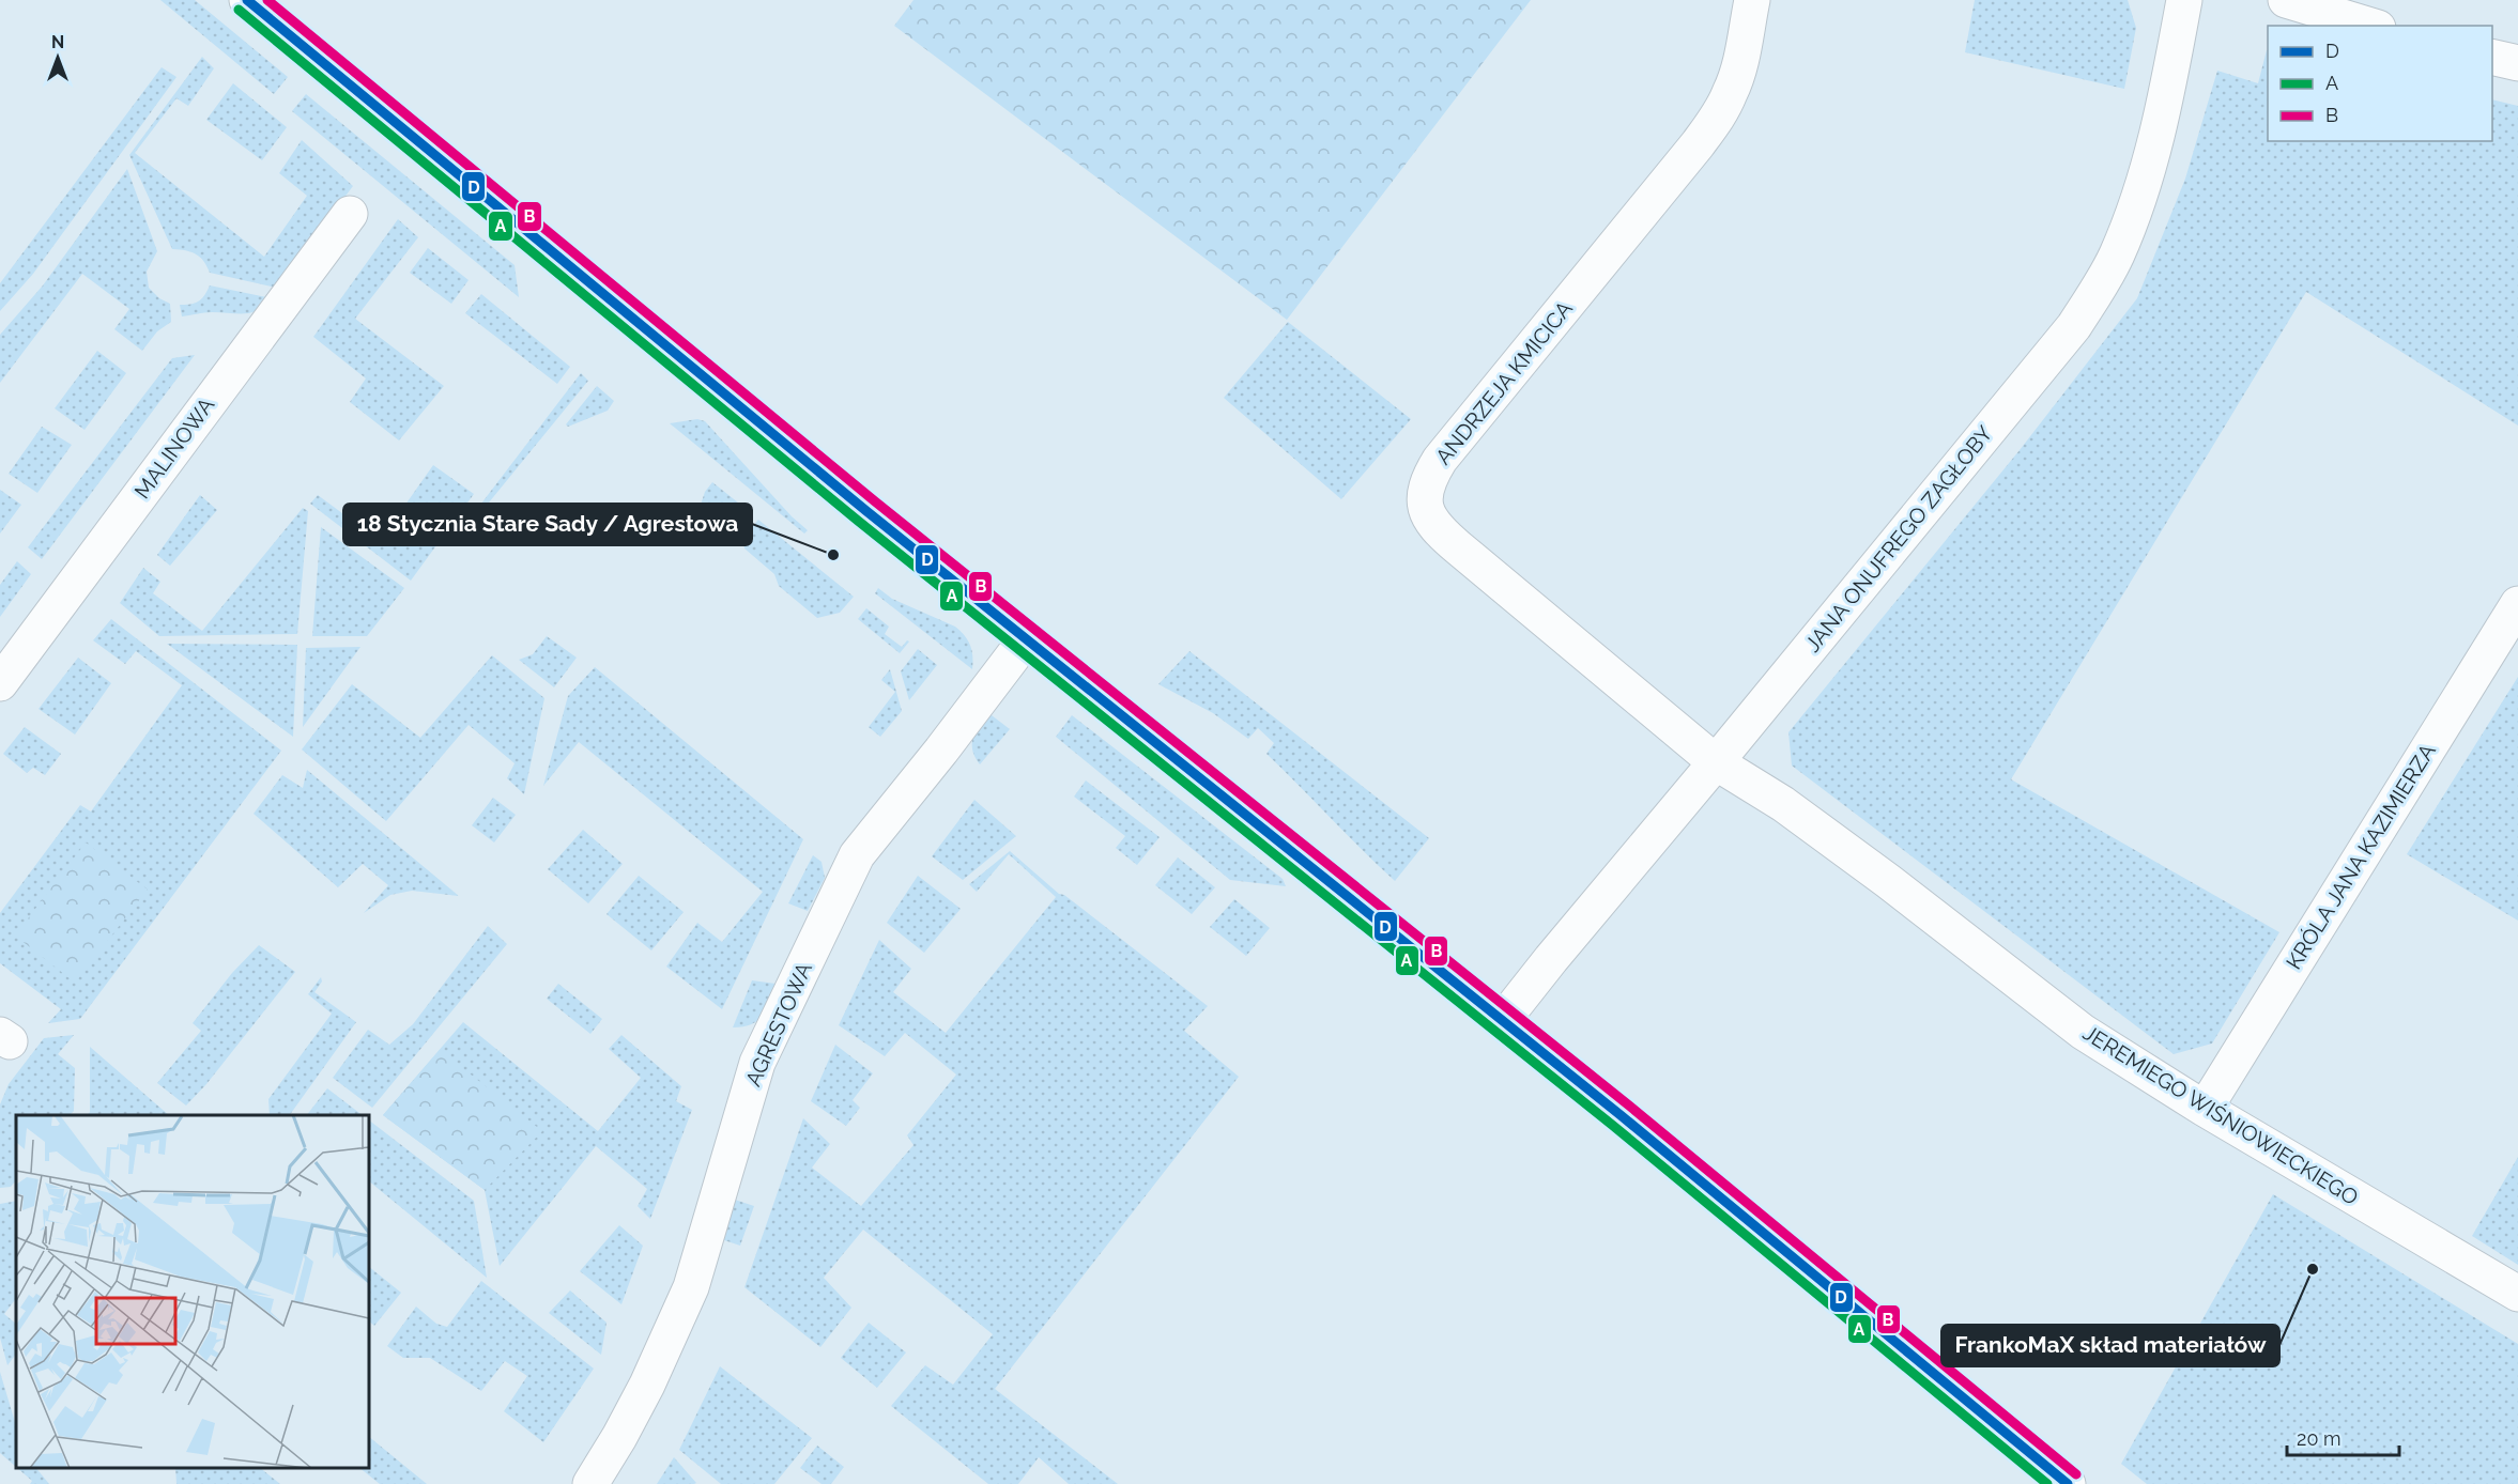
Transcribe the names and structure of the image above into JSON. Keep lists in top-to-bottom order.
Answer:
{
  "streets": {
    "street": [
      "ANDRZEJA KMICICA",
      "MALINOWA",
      "JANA ONUFREGO ZAGŁOBY",
      "KRÓLA JANA KAZIMIERZA",
      "AGRESTOWA",
      "JEREMIEGO WIŚNIOWIECKIEGO"
    ]
  },
  "crossings": [
    ["ANDRZEJA KMICICA", "JANA ONUFREGO ZAGŁOBY"],
    ["ANDRZEJA KMICICA", "JEREMIEGO WIŚNIOWIECKIEGO"],
    ["JANA ONUFREGO ZAGŁOBY", "JEREMIEGO WIŚNIOWIECKIEGO"],
    ["KRÓLA JANA KAZIMIERZA", "JEREMIEGO WIŚNIOWIECKIEGO"]
  ],
  "places": ["18 Stycznia Stare Sady / Agrestowa", "FrankoMaX skład materiałów"],
  "lines": ["transit line D", "transit line B", "transit line A"],
  "legend": ["D", "A", "B"],
  "scale_bar": "20 m",
  "north": "top"
}
